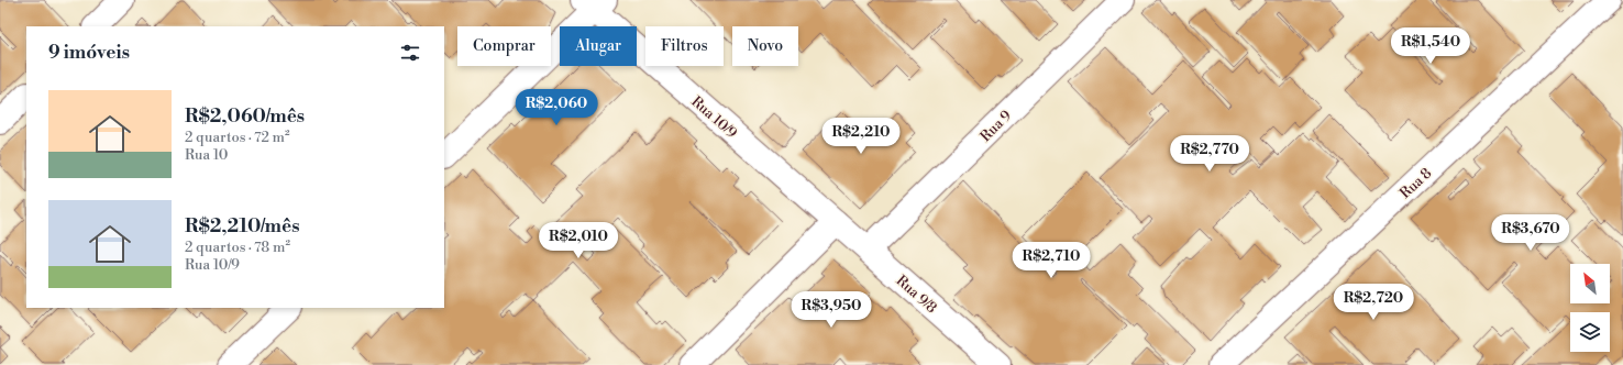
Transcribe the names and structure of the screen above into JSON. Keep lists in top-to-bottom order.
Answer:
{
  "streets": {
    "street": [
      "Rua 10/9",
      "Rua 9",
      "Rua 8",
      "Rua 9/8"
    ]
  },
  "crossings": [
    ["Rua 10/9", "Rua 9/8"],
    ["Rua 9", "Rua 9/8"]
  ],
  "north": "top left",
  "page": {
    "chip": [
      "Comprar",
      "Alugar",
      "Filtros",
      "Novo"
    ],
    "heading": "9 imóveis",
    "price": [
      "R$1,540",
      "R$2,060",
      "R$2,210",
      "R$2,770",
      "R$3,670",
      "R$2,010",
      "R$2,710",
      "R$2,720",
      "R$3,950"
    ],
    "list": [
      {
        "name": "R$2,060/mês",
        "note": "2 quartos · 72 m² · Rua 10"
      },
      {
        "name": "R$2,210/mês",
        "note": "2 quartos · 78 m² · Rua 10/9"
      }
    ]
  }
}
